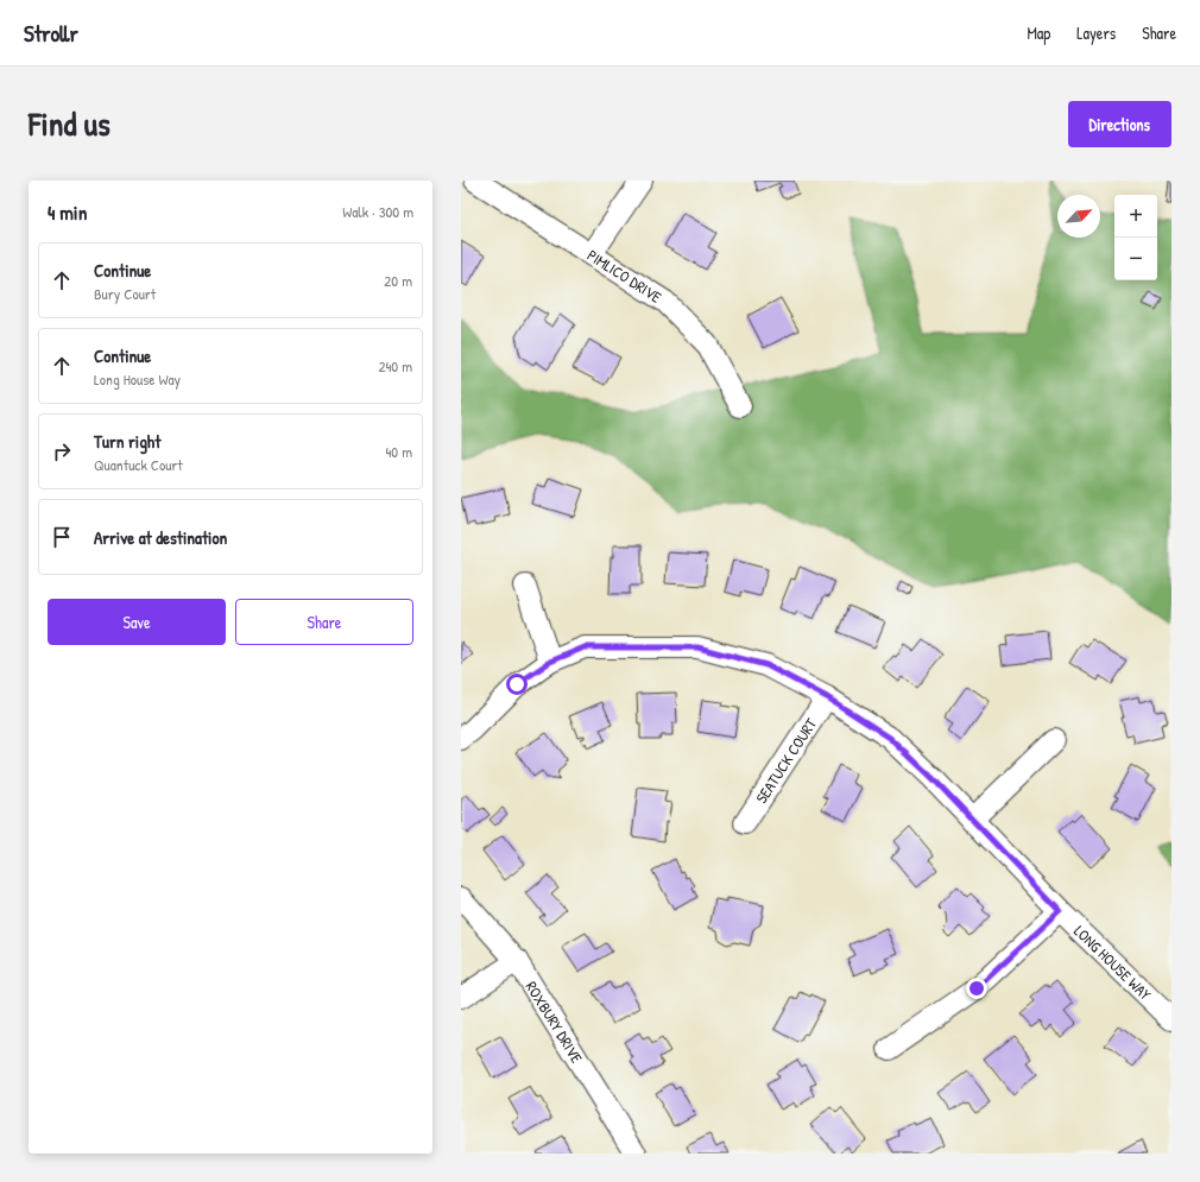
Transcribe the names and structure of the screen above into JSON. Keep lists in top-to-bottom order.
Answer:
{
  "streets": {
    "street": [
      "PIMLICO DRIVE",
      "SEATUCK COURT",
      "LONG HOUSE WAY",
      "ROXBURY DRIVE"
    ]
  },
  "crossings": [
    ["SEATUCK COURT", "LONG HOUSE WAY"]
  ],
  "north": "top right",
  "page": {
    "header": "Strollr",
    "nav": ["Map", "Layers", "Share"],
    "title": "Find us",
    "buttons": [
      "Directions",
      ["Save", "Share"]
    ],
    "heading": ["4 min", "Walk · 300 m"],
    "map_buttons": ["+", "−"],
    "list": [
      ["Continue", "Bury Court", "20 m"],
      ["Continue", "Long House Way", "240 m"],
      ["Turn right", "Quantuck Court", "40 m"],
      "Arrive at destination"
    ]
  }
}
